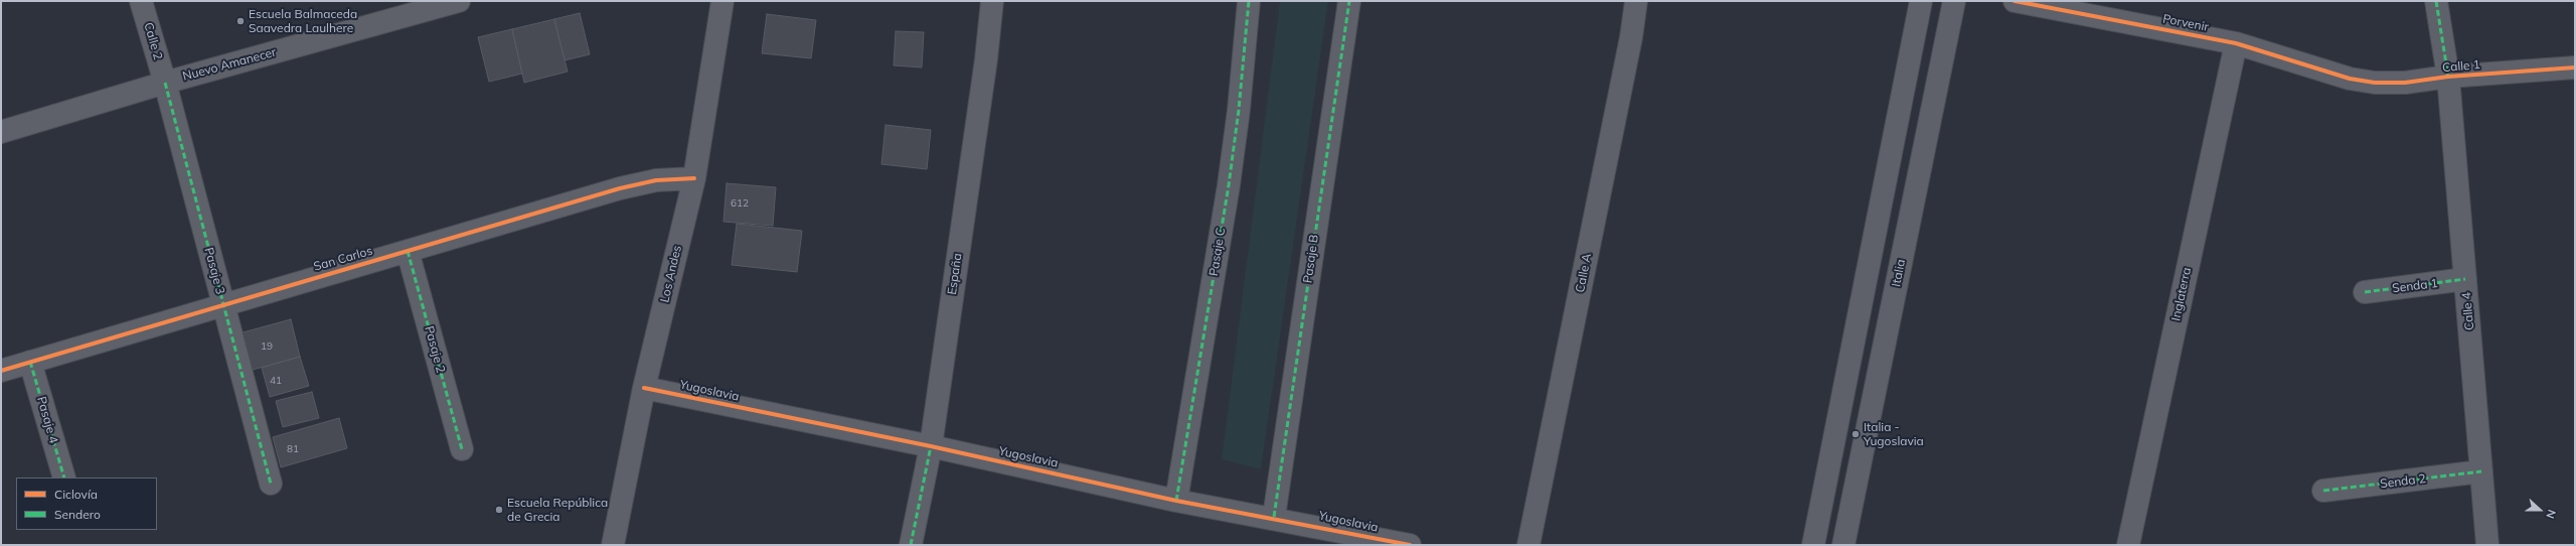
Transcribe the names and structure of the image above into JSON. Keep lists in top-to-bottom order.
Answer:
{
  "streets": {
    "street": [
      "Porvenir",
      "Calle 2",
      "Nuevo Amanecer",
      "Calle 1",
      "Pasaje C",
      "San Carlos",
      "Pasaje B",
      "Pasaje 3",
      "Calle A",
      "Italia",
      "Los Andes",
      "España",
      "Senda 1",
      "Inglaterra",
      "Calle 4",
      "Pasaje 2",
      "Yugoslavia",
      "Pasaje 4",
      "Senda 2"
    ]
  },
  "crossings": [
    ["Porvenir", "Calle 1"],
    ["Porvenir", "Inglaterra"],
    ["Calle 2", "Nuevo Amanecer"],
    ["Calle 2", "Pasaje 3"],
    ["Nuevo Amanecer", "Pasaje 3"],
    ["Calle 1", "Calle 4"],
    ["Pasaje C", "Yugoslavia"],
    ["San Carlos", "Pasaje 3"],
    ["San Carlos", "Los Andes"],
    ["San Carlos", "Pasaje 2"],
    ["San Carlos", "Pasaje 4"],
    ["Pasaje B", "Yugoslavia"],
    ["Los Andes", "Yugoslavia"],
    ["España", "Yugoslavia"],
    ["Senda 1", "Calle 4"],
    ["Calle 4", "Senda 2"]
  ],
  "places": ["Escuela Balmaceda Saavedra Laulhere", "Italia - Yugoslavia", "Escuela República de Grecia"],
  "house_numbers": [
    "612",
    "19",
    "41",
    "81"
  ],
  "legend": ["Ciclovía", "Sendero"],
  "north": "right"
}
